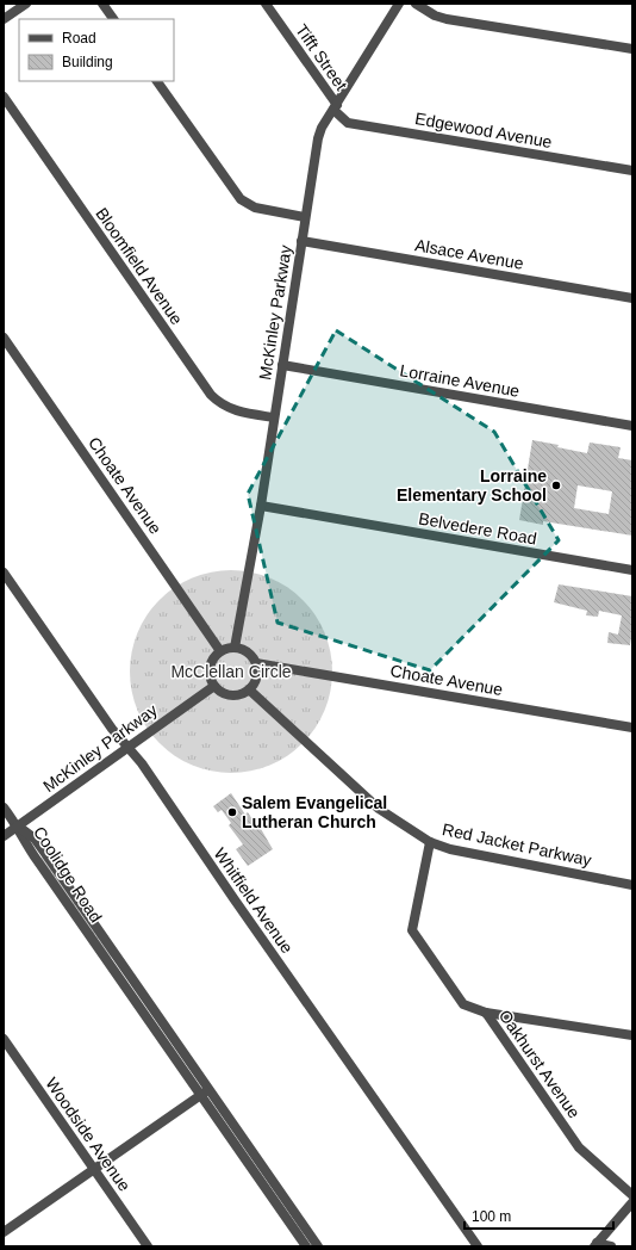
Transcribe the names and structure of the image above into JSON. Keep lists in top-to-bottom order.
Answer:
{
  "streets": {
    "street": [
      "Tifft Street",
      "Edgewood Avenue",
      "Alsace Avenue",
      "Bloomfield Avenue",
      "McKinley Parkway",
      "Lorraine Avenue",
      "Choate Avenue",
      "Belvedere Road",
      "Red Jacket Parkway",
      "Coolidge Road",
      "Whitfield Avenue",
      "Oakhurst Avenue",
      "Woodside Avenue"
    ]
  },
  "crossings": [
    ["Tifft Street", "Edgewood Avenue"],
    ["Tifft Street", "McKinley Parkway"],
    ["Edgewood Avenue", "McKinley Parkway"],
    ["Alsace Avenue", "McKinley Parkway"],
    ["Bloomfield Avenue", "McKinley Parkway"],
    ["McKinley Parkway", "Lorraine Avenue"],
    ["McKinley Parkway", "Choate Avenue"],
    ["McKinley Parkway", "Belvedere Road"],
    ["McKinley Parkway", "Red Jacket Parkway"],
    ["McKinley Parkway", "Coolidge Road"],
    ["McKinley Parkway", "Whitfield Avenue"],
    ["Choate Avenue", "Red Jacket Parkway"],
    ["Red Jacket Parkway", "Oakhurst Avenue"]
  ],
  "parks": ["McClellan Circle"],
  "places": ["Lorraine Elementary School", "Salem Evangelical Lutheran Church"],
  "legend": ["Road", "Building"],
  "scale_bar": "100 m"
}
